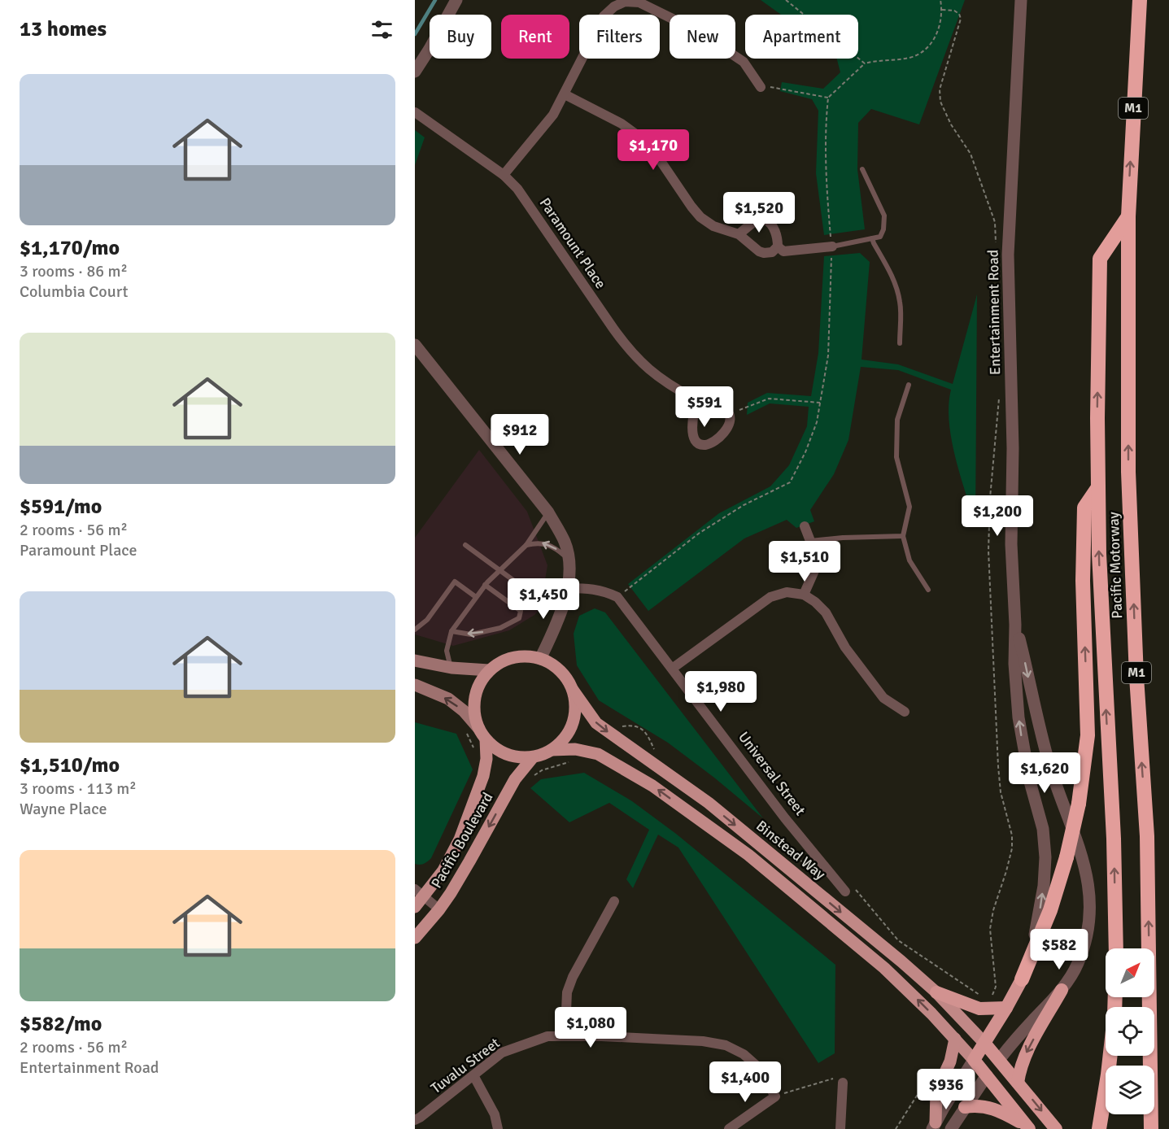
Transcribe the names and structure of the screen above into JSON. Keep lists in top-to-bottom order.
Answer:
{
  "streets": {
    "highway": ["M1", "Entertainment Road", "Pacific Motorway"],
    "main road": ["Pacific Boulevard", "Binstead Way"],
    "street": ["Paramount Place", "Universal Street", "Tuvalu Street"]
  },
  "crossings": [
    ["Entertainment Road", "Binstead Way"],
    ["Pacific Boulevard", "Binstead Way"]
  ],
  "north": "top right",
  "page": {
    "heading": "13 homes",
    "chip": [
      "Buy",
      "Rent",
      "Filters",
      "New",
      "Apartment"
    ],
    "list": [
      {
        "name": "$1,170/mo",
        "note": "3 rooms · 86 m² · Columbia Court"
      },
      {
        "name": "$591/mo",
        "note": "2 rooms · 56 m² · Paramount Place"
      },
      {
        "name": "$1,510/mo",
        "note": "3 rooms · 113 m² · Wayne Place"
      },
      {
        "name": "$582/mo",
        "note": "2 rooms · 56 m² · Entertainment Road"
      }
    ],
    "price": [
      "$1,170",
      "$1,520",
      "$591",
      "$912",
      "$1,200",
      "$1,510",
      "$1,450",
      "$1,980",
      "$1,620",
      "$582",
      "$1,080",
      "$1,400",
      "$936"
    ]
  }
}
